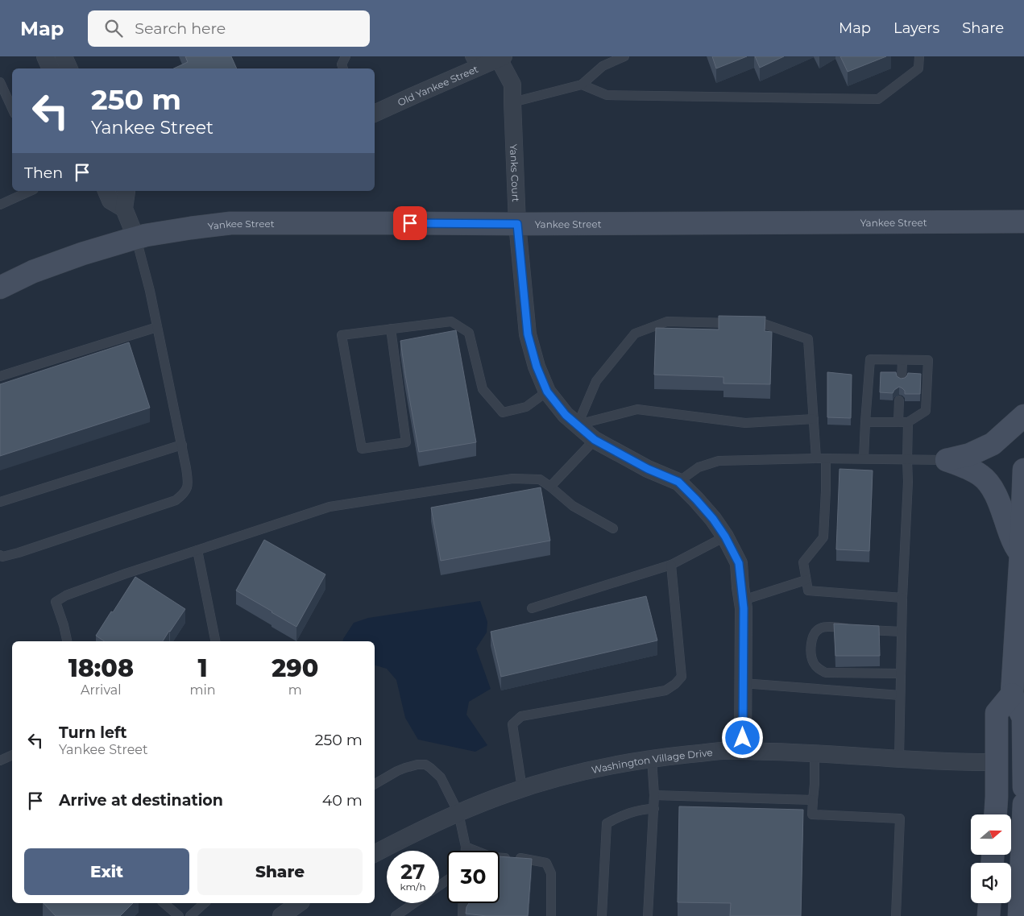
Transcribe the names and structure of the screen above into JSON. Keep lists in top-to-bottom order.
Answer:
{
  "streets": {
    "street": [
      "Old Yankee Street",
      "Yanks Court",
      "Yankee Street",
      "Washington Village Drive"
    ]
  },
  "crossings": [
    ["Old Yankee Street", "Yanks Court"],
    ["Yanks Court", "Yankee Street"],
    ["Yanks Court", "Washington Village Drive"]
  ],
  "north": "right",
  "page": {
    "header": "Map",
    "search": "Search here",
    "nav": ["Map", "Layers", "Share"],
    "turn": ["250 m", "Yankee Street"],
    "then": "Then",
    "eta": [
      "18:08",
      "Arrival",
      "1",
      "min",
      "290",
      "m"
    ],
    "list": [
      {
        "name": "Turn left",
        "note": "Yankee Street",
        "value": "250 m"
      },
      {
        "name": "Arrive at destination",
        "value": "40 m"
      }
    ],
    "buttons": ["Exit", "Share"],
    "speed": "27 km/h",
    "limit": "30"
  }
}
